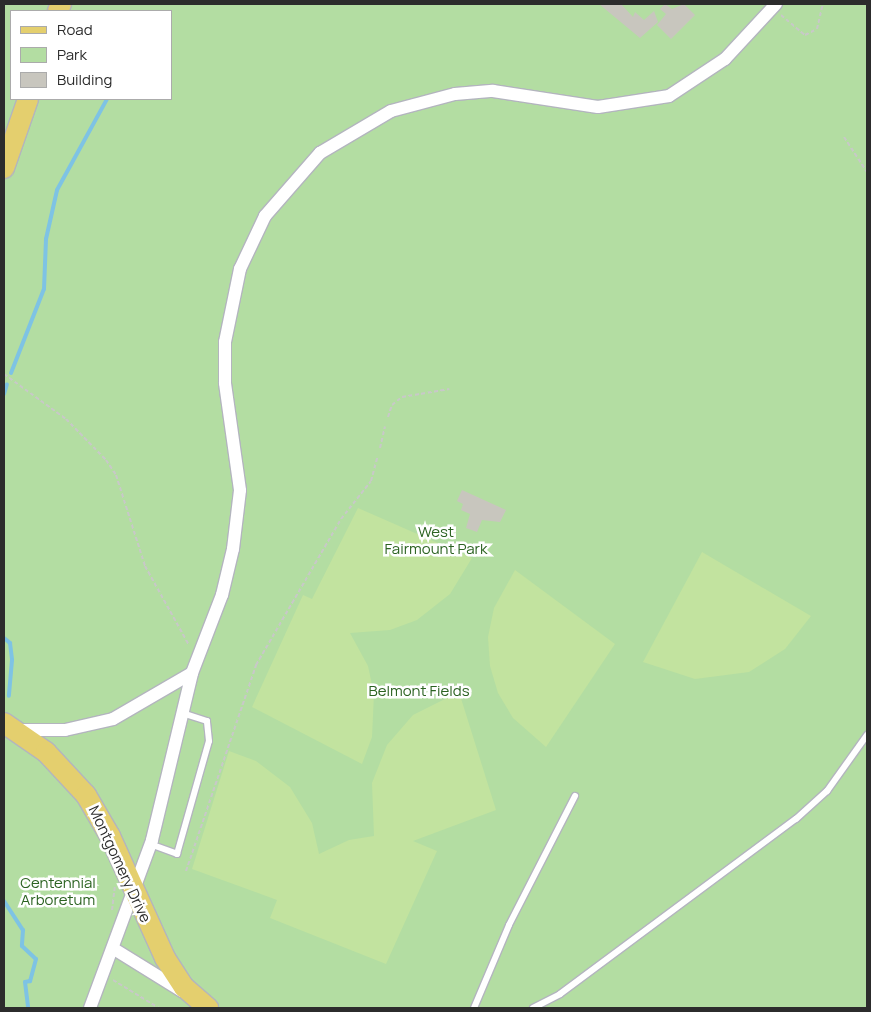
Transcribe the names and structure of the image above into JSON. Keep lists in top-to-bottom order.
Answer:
{
  "streets": {
    "main road": ["Montgomery Drive"]
  },
  "parks": ["West Fairmount Park", "Belmont Fields", "Centennial Arboretum"],
  "legend": ["Road", "Park", "Building"]
}
